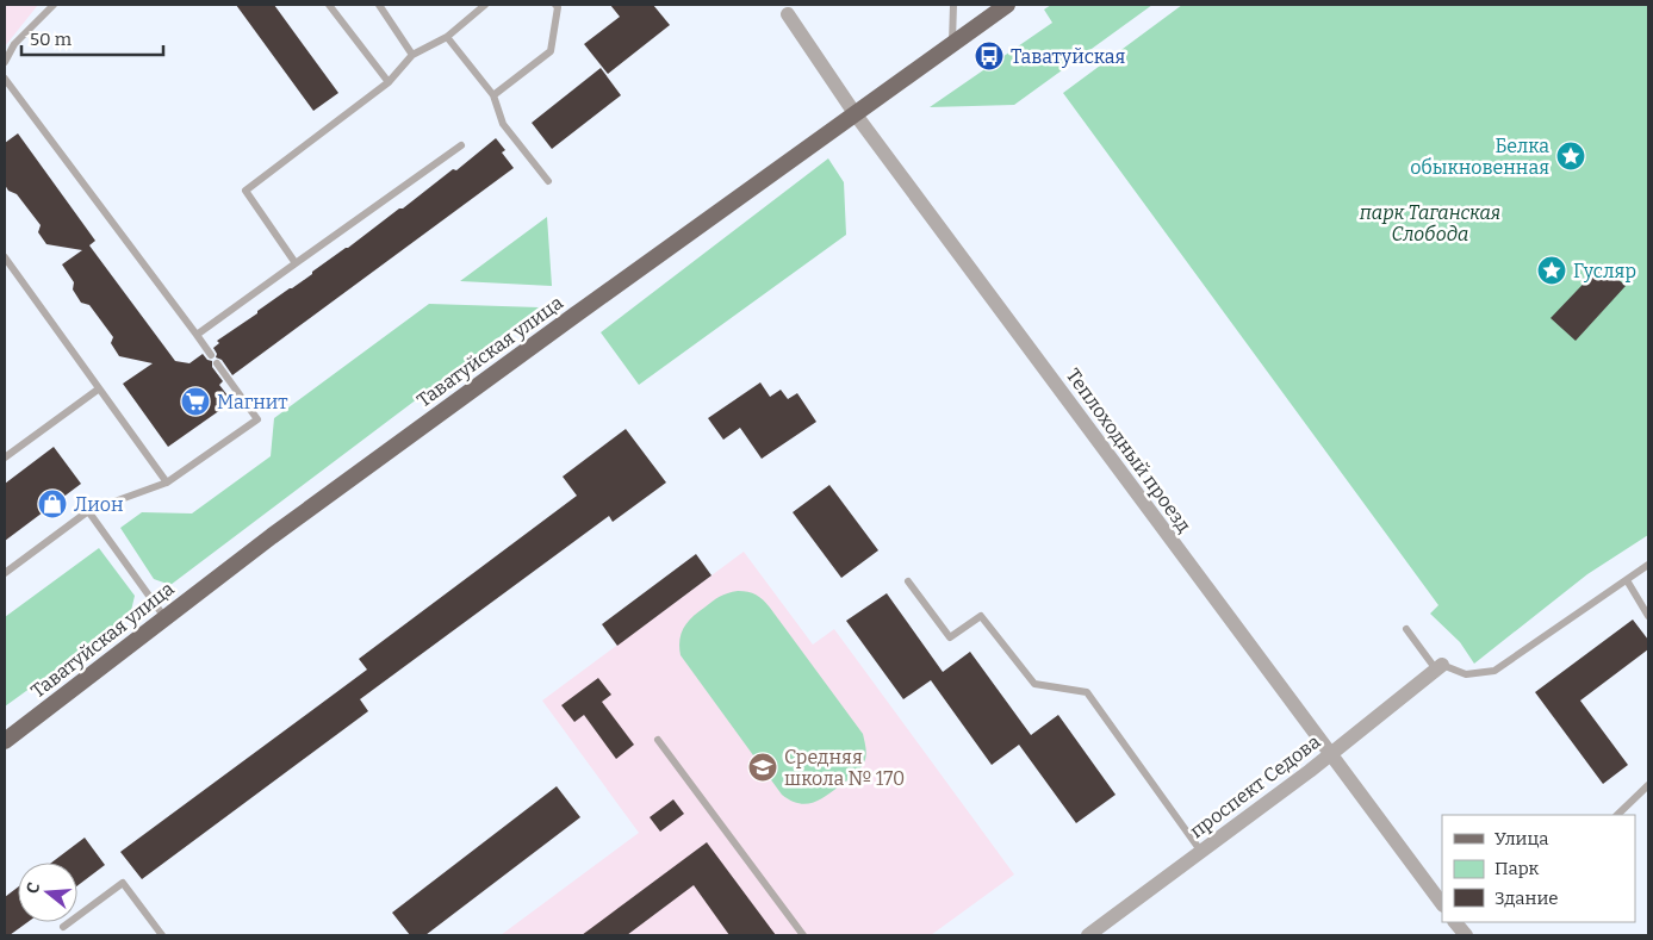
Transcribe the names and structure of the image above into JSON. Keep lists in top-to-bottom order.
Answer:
{
  "streets": {
    "main road": ["Таватуйская улица"],
    "street": ["Теплоходный проезд", "проспект Седова"]
  },
  "crossings": [
    ["Таватуйская улица", "Теплоходный проезд"],
    ["Теплоходный проезд", "проспект Седова"]
  ],
  "parks": ["парк Таганская Слобода"],
  "places": {
    "bus stop": ["Таватуйская"],
    "place": ["Белка обыкновенная", "Гусляр"],
    "supermarket": ["Магнит"],
    "shop": ["Лион"],
    "school or university": ["Средняя школа № 170"]
  },
  "legend": ["Улица", "Парк", "Здание"],
  "scale_bar": "50 m",
  "north": "left"
}
